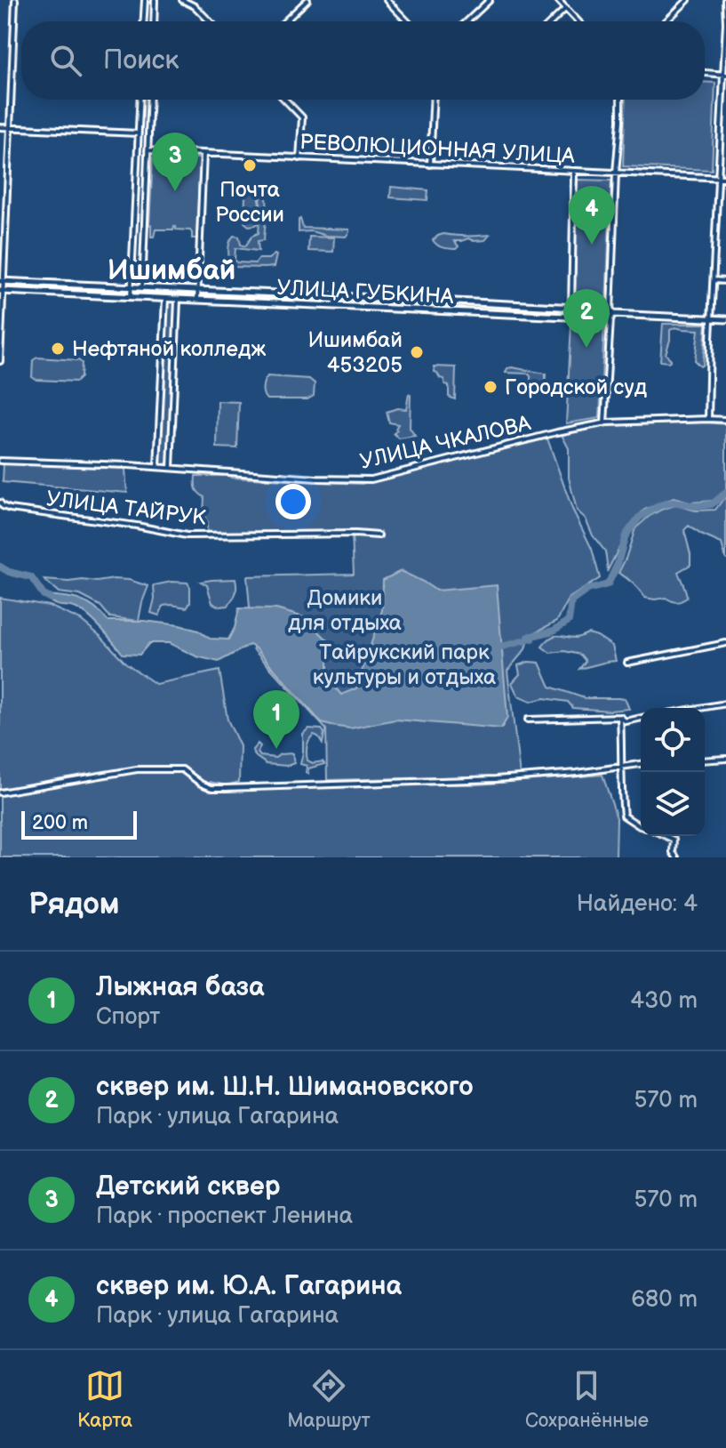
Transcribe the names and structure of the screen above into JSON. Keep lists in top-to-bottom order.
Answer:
{
  "streets": {
    "main road": ["УЛИЦА ГУБКИНА"],
    "street": ["РЕВОЛЮЦИОННАЯ УЛИЦА", "УЛИЦА ЧКАЛОВА", "УЛИЦА ТАЙРУК"]
  },
  "districts": ["Ишимбай"],
  "parks": ["Домики для отдыха", "Тайрукский парк культуры и отдыха"],
  "places": [
    "Почта России",
    "Нефтяной колледж",
    "Ишимбай 453205",
    "Городской суд"
  ],
  "scale_bar": "200 m",
  "page": {
    "search": "Поиск",
    "pins": [
      "3",
      "4",
      "2",
      "1"
    ],
    "scale": "200 m",
    "heading": ["Рядом", "Найдено: 4"],
    "list": [
      {
        "mark": "1",
        "name": "Лыжная база",
        "note": "Спорт",
        "value": "430 m"
      },
      {
        "mark": "2",
        "name": "сквер им. Ш.Н. Шимановского",
        "note": "Парк · улица Гагарина",
        "value": "570 m"
      },
      {
        "mark": "3",
        "name": "Детский сквер",
        "note": "Парк · проспект Ленина",
        "value": "570 m"
      },
      {
        "mark": "4",
        "name": "сквер им. Ю.А. Гагарина",
        "note": "Парк · улица Гагарина",
        "value": "680 m"
      }
    ],
    "nav": ["Карта", "Маршрут", "Сохранённые"]
  }
}
